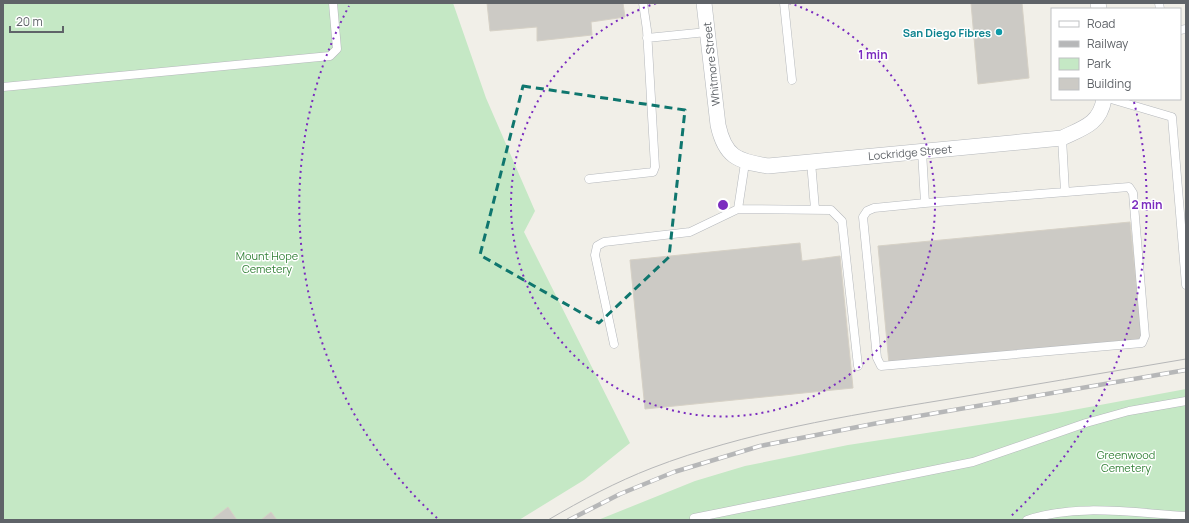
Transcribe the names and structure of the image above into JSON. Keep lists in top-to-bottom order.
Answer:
{
  "streets": {
    "street": ["Whitmore Street", "Lockridge Street"]
  },
  "crossings": [
    ["Whitmore Street", "Lockridge Street"]
  ],
  "parks": ["Mount Hope Cemetery", "Greenwood Cemetery"],
  "places": ["San Diego Fibres"],
  "legend": [
    "Road",
    "Railway",
    "Park",
    "Building"
  ],
  "scale_bar": "20 m",
  "rings": ["1 min", "2 min"]
}
